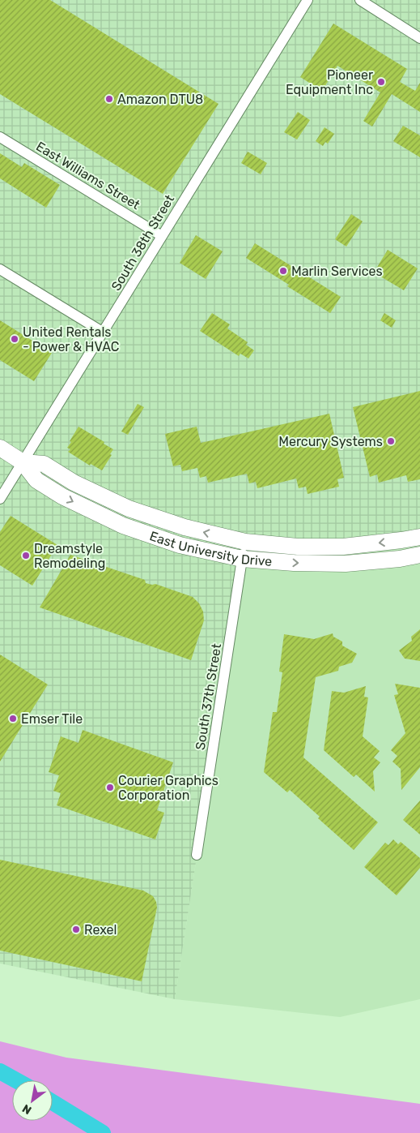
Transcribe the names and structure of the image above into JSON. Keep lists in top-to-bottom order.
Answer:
{
  "streets": {
    "main road": ["East University Drive"],
    "street": ["East Williams Street", "South 38th Street", "South 37th Street"]
  },
  "crossings": [
    ["East Williams Street", "South 38th Street"],
    ["South 38th Street", "East University Drive"],
    ["East University Drive", "South 37th Street"]
  ],
  "places": [
    "Pioneer Equipment Inc",
    "Amazon DTU8",
    "Marlin Services",
    "United Rentals - Power & HVAC",
    "Mercury Systems",
    "Dreamstyle Remodeling",
    "Emser Tile",
    "Courier Graphics Corporation",
    "Rexel"
  ],
  "north": "bottom left"
}
